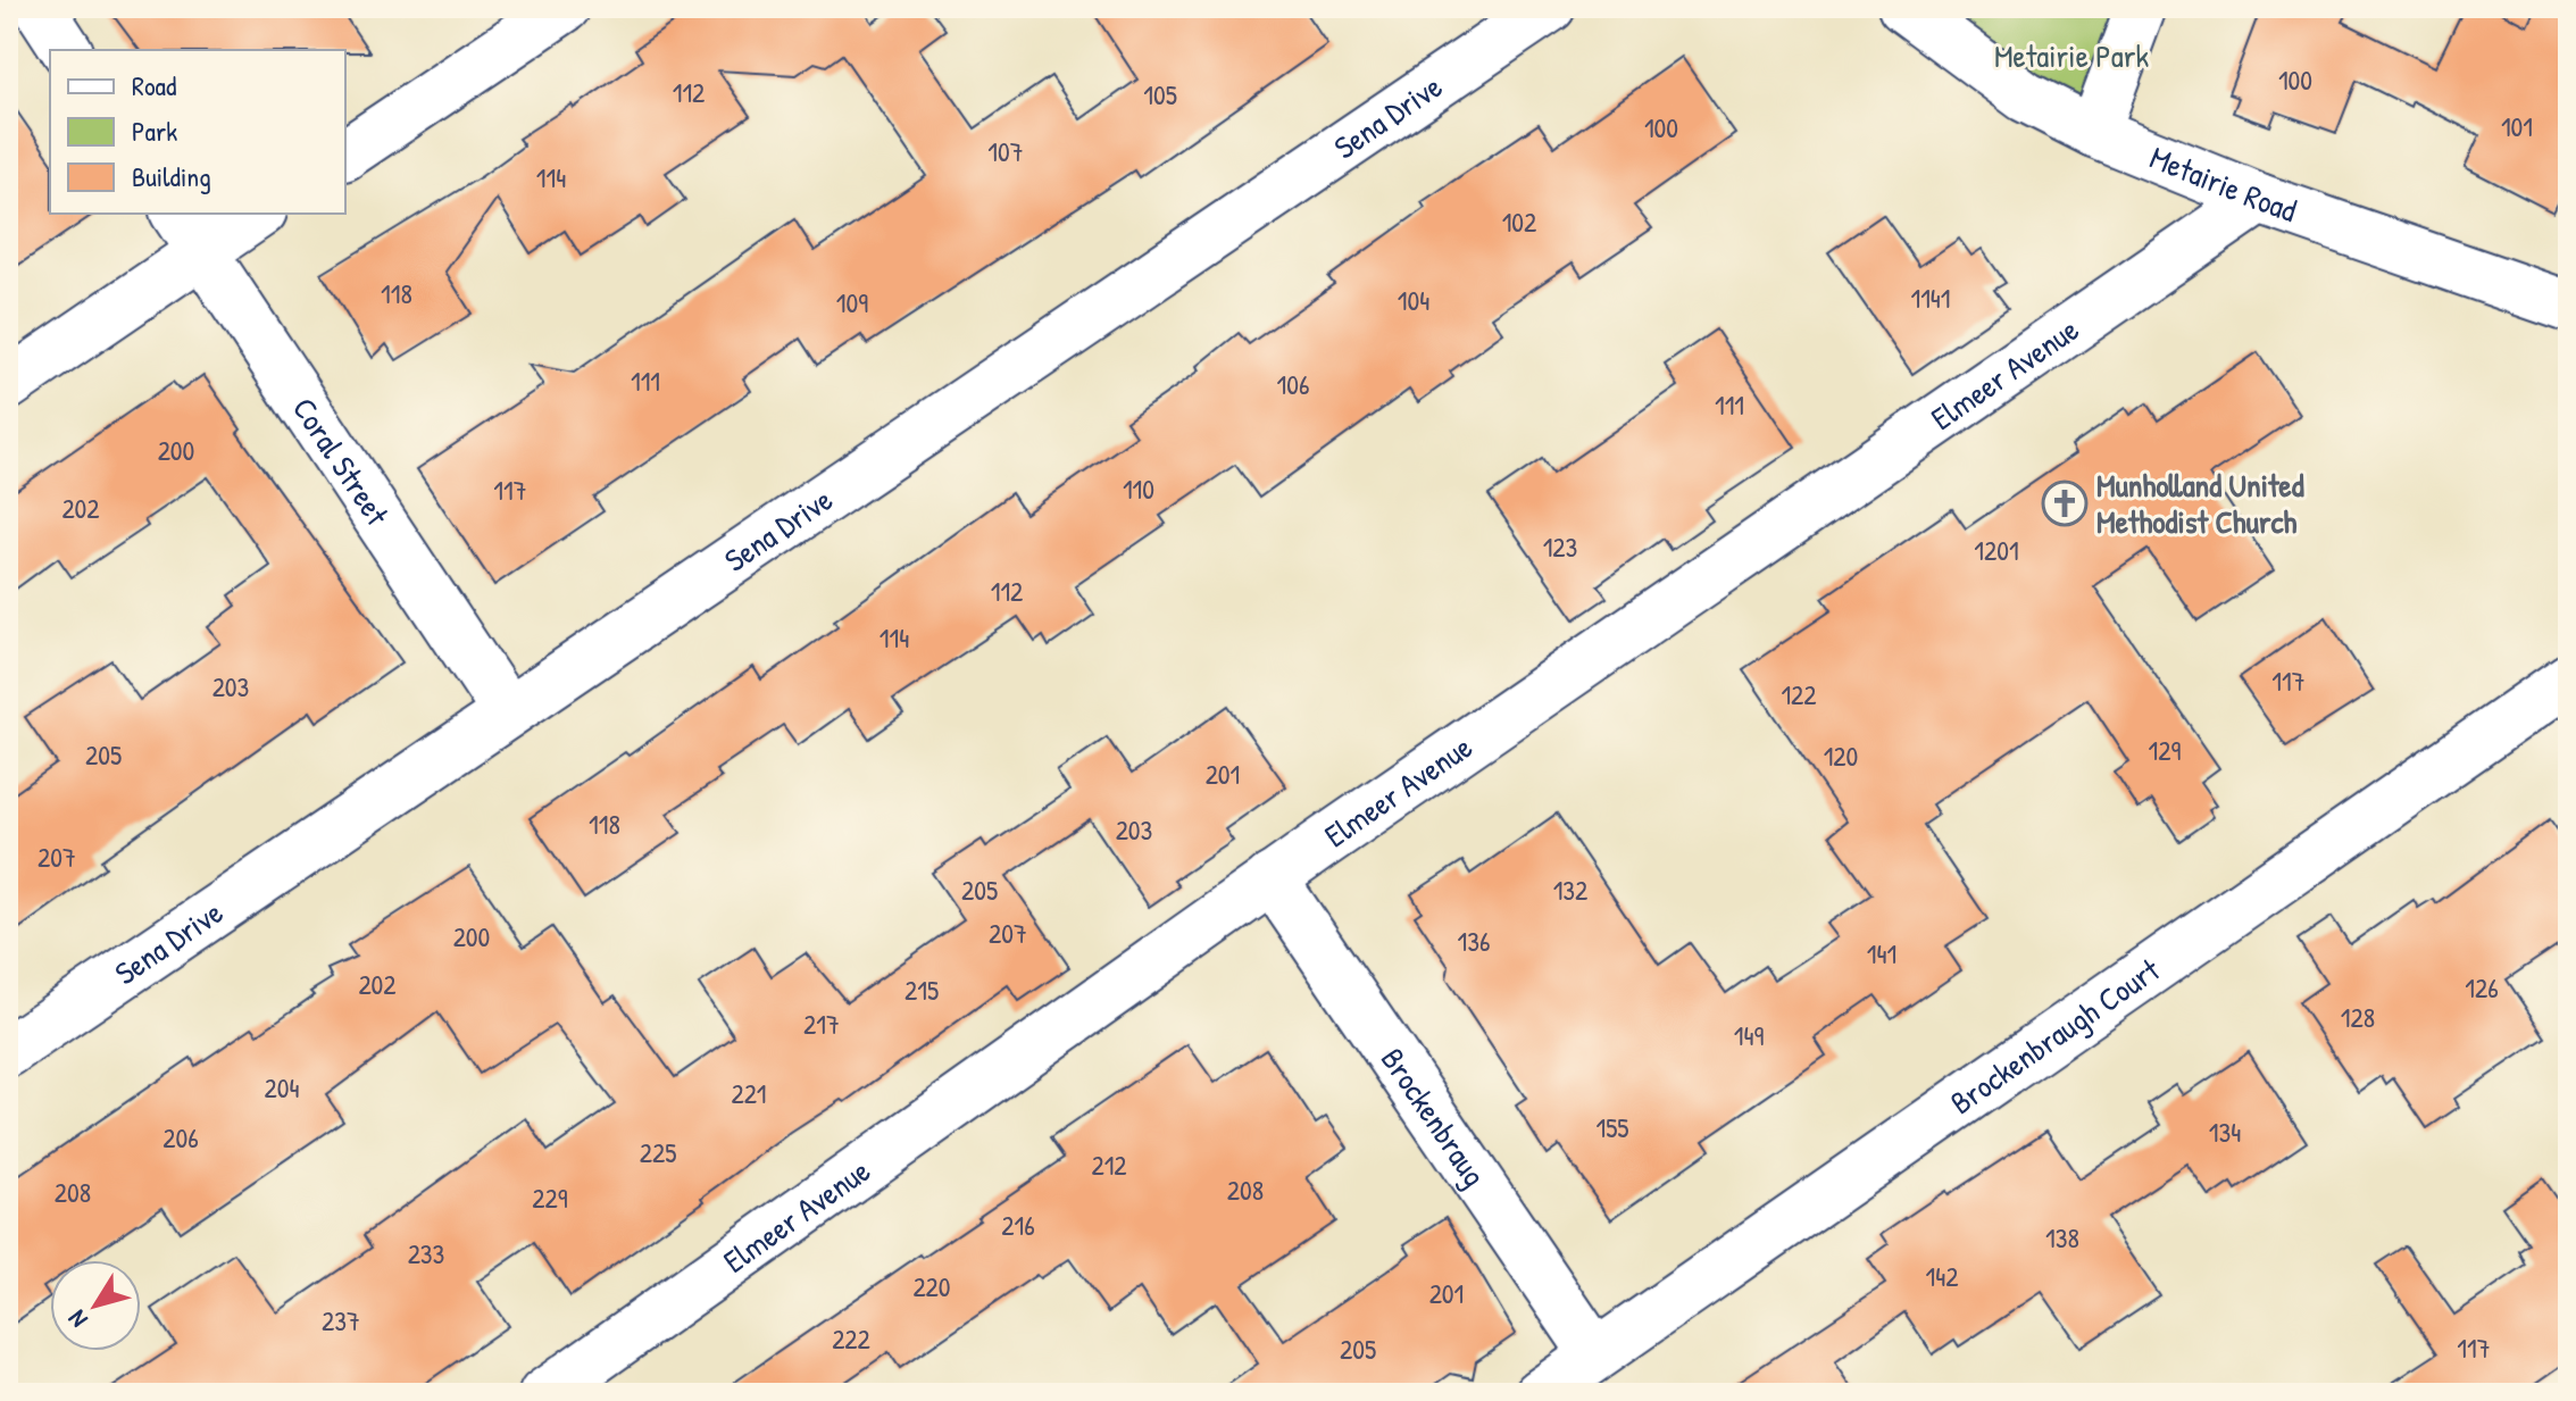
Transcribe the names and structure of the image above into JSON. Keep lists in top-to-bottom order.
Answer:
{
  "streets": {
    "street": [
      "Sena Drive",
      "Metairie Road",
      "Elmeer Avenue",
      "Coral Street",
      "Brockenbraugh Court",
      "Brockenbraug"
    ]
  },
  "crossings": [
    ["Sena Drive", "Coral Street"],
    ["Metairie Road", "Elmeer Avenue"],
    ["Elmeer Avenue", "Brockenbraug"],
    ["Brockenbraugh Court", "Brockenbraug"]
  ],
  "parks": ["Metairie Park"],
  "places": {
    "church": ["Munholland United Methodist Church"]
  },
  "house_numbers": [
    "100",
    "112",
    "105",
    "101",
    "100",
    "107",
    "114",
    "102",
    "118",
    "1141",
    "104",
    "109",
    "111",
    "106",
    "111",
    "200",
    "110",
    "117",
    "202",
    "123",
    "1201",
    "112",
    "114",
    "117",
    "203",
    "122",
    "129",
    "205",
    "120",
    "201",
    "118",
    "203",
    "207",
    "205",
    "132",
    "207",
    "200",
    "136",
    "141",
    "202",
    "126",
    "215",
    "128",
    "217",
    "149",
    "204",
    "221",
    "155",
    "134",
    "206",
    "225",
    "212",
    "208",
    "208",
    "229",
    "216",
    "138",
    "233",
    "142",
    "220",
    "201",
    "237",
    "222",
    "117",
    "205"
  ],
  "legend": ["Road", "Park", "Building"],
  "north": "bottom left"
}
